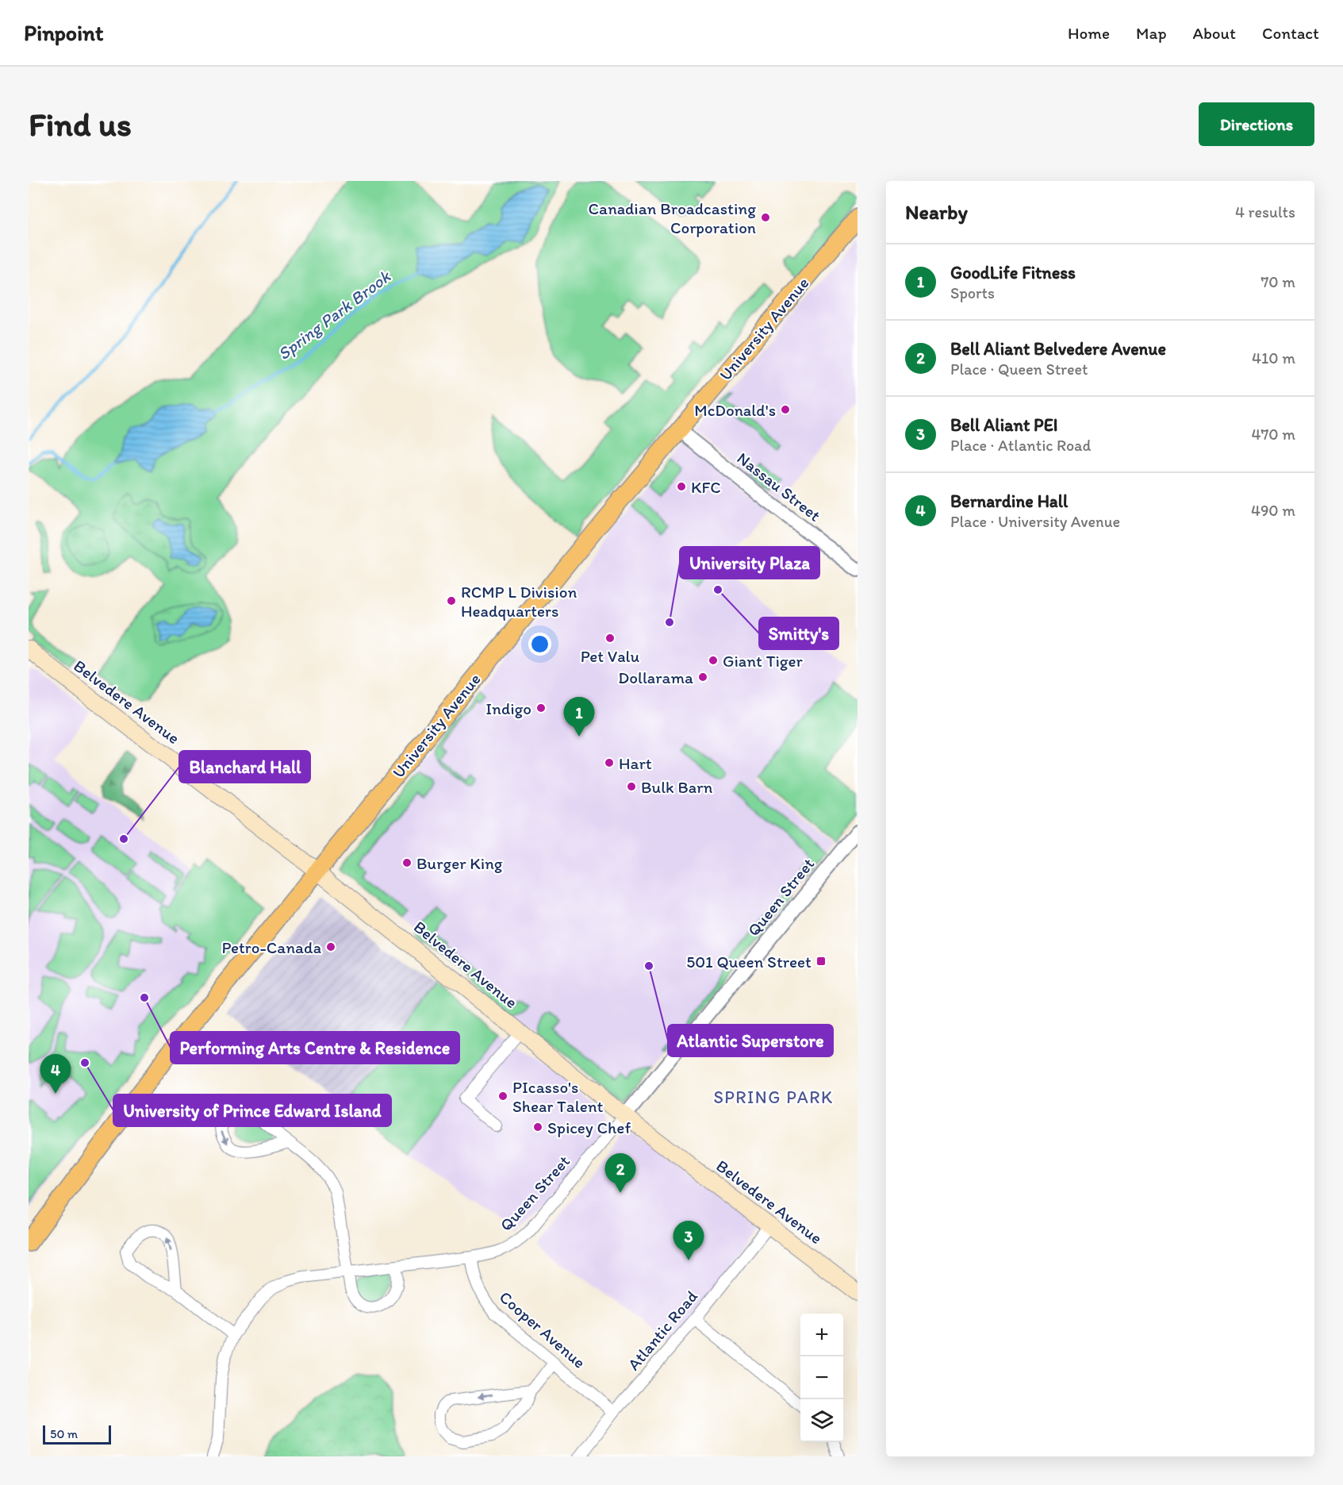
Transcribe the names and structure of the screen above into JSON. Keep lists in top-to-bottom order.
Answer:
{
  "streets": {
    "main road": ["University Avenue", "Belvedere Avenue"],
    "street": [
      "Nassau Street",
      "Queen Street",
      "Cooper Avenue",
      "Atlantic Road"
    ]
  },
  "crossings": [
    ["University Avenue", "Nassau Street"],
    ["University Avenue", "Belvedere Avenue"],
    ["Belvedere Avenue", "Queen Street"],
    ["Belvedere Avenue", "Atlantic Road"],
    ["Queen Street", "Cooper Avenue"],
    ["Cooper Avenue", "Atlantic Road"]
  ],
  "districts": ["SPRING PARK"],
  "water": ["Spring Park Brook"],
  "places": {
    "other": [
      "Canadian Broadcasting Corporation",
      "McDonald's",
      "KFC",
      "Smitty's",
      "RCMP L Division Headquarters",
      "University Plaza",
      "Pet Valu",
      "Giant Tiger",
      "Dollarama",
      "Indigo",
      "Hart",
      "Bulk Barn",
      "Blanchard Hall",
      "Burger King",
      "Petro-Canada",
      "Atlantic Superstore",
      "Performing Arts Centre & Residence",
      "University of Prince Edward Island",
      "PIcasso's Shear Talent",
      "Spicey Chef"
    ],
    "transit": ["501 Queen Street"]
  },
  "scale_bar": "50 m",
  "page": {
    "header": "Pinpoint",
    "nav": [
      "Home",
      "Map",
      "About",
      "Contact"
    ],
    "buttons": "Directions",
    "title": "Find us",
    "heading": ["Nearby", "4 results"],
    "list": [
      {
        "mark": "1",
        "name": "GoodLife Fitness",
        "note": "Sports",
        "value": "70 m"
      },
      {
        "mark": "2",
        "name": "Bell Aliant Belvedere Avenue",
        "note": "Place · Queen Street",
        "value": "410 m"
      },
      {
        "mark": "3",
        "name": "Bell Aliant PEI",
        "note": "Place · Atlantic Road",
        "value": "470 m"
      },
      {
        "mark": "4",
        "name": "Bernardine Hall",
        "note": "Place · University Avenue",
        "value": "490 m"
      }
    ],
    "pins": [
      "1",
      "4",
      "2",
      "3"
    ],
    "map_buttons": ["+", "−"],
    "scale": "50 m"
  }
}
